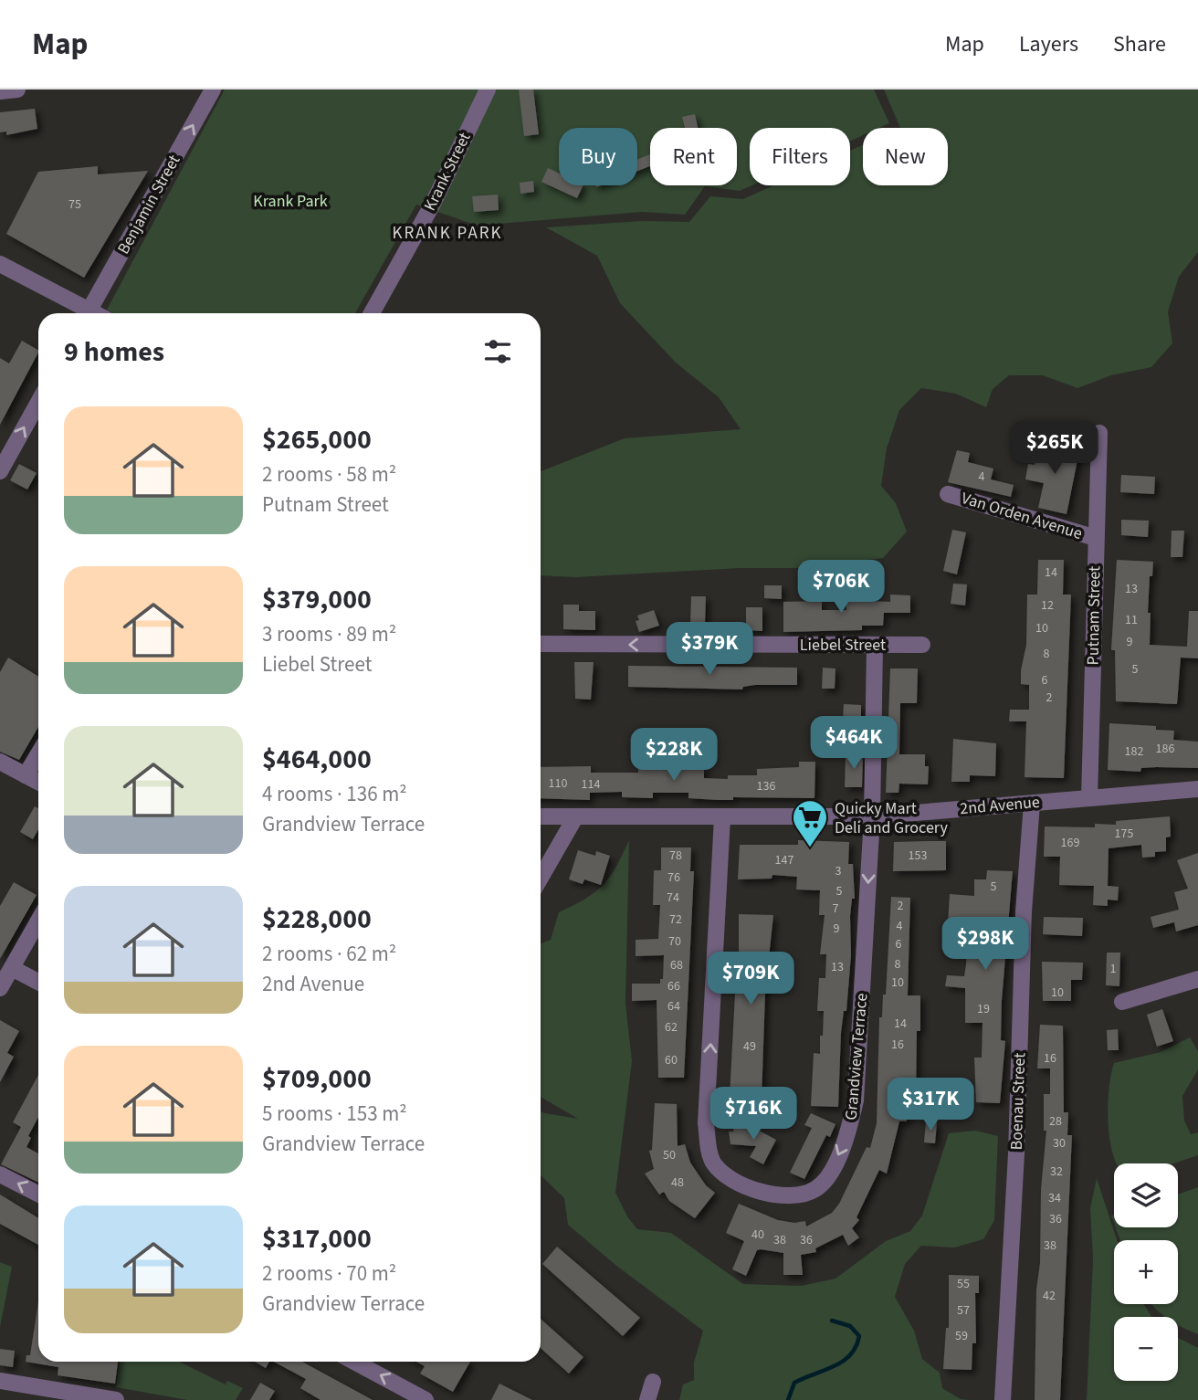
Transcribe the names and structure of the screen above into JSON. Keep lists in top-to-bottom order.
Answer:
{
  "streets": {
    "street": [
      "Krank Street",
      "Benjamin Street",
      "Van Orden Avenue",
      "Putnam Street",
      "Liebel Street",
      "2nd Avenue",
      "Grandview Terrace",
      "Boenau Street"
    ]
  },
  "crossings": [
    ["Van Orden Avenue", "Putnam Street"],
    ["Putnam Street", "2nd Avenue"],
    ["Liebel Street", "Grandview Terrace"],
    ["2nd Avenue", "Grandview Terrace"],
    ["2nd Avenue", "Boenau Street"]
  ],
  "one_way": ["Benjamin Street", "Liebel Street"],
  "districts": ["KRANK PARK"],
  "parks": ["Krank Park"],
  "places": {
    "supermarket": ["Quicky Mart Deli and Grocery"]
  },
  "house_numbers": [
    "75",
    "4",
    "14",
    "13",
    "12",
    "11",
    "10",
    "9",
    "8",
    "5",
    "6",
    "2",
    "186",
    "182",
    "110",
    "114",
    "136",
    "175",
    "169",
    "78",
    "153",
    "147",
    "3",
    "76",
    "5",
    "5",
    "74",
    "2",
    "7",
    "72",
    "4",
    "9",
    "70",
    "6",
    "8",
    "68",
    "13",
    "1",
    "10",
    "66",
    "10",
    "64",
    "19",
    "14",
    "62",
    "16",
    "49",
    "16",
    "60",
    "28",
    "30",
    "50",
    "32",
    "48",
    "34",
    "36",
    "40",
    "38",
    "36",
    "38",
    "55",
    "42",
    "57",
    "59"
  ],
  "page": {
    "header": "Map",
    "nav": ["Map", "Layers", "Share"],
    "chip": [
      "Buy",
      "Rent",
      "Filters",
      "New"
    ],
    "heading": "9 homes",
    "list": [
      {
        "name": "$265,000",
        "note": "2 rooms · 58 m² · Putnam Street"
      },
      {
        "name": "$379,000",
        "note": "3 rooms · 89 m² · Liebel Street"
      },
      {
        "name": "$464,000",
        "note": "4 rooms · 136 m² · Grandview Terrace"
      },
      {
        "name": "$228,000",
        "note": "2 rooms · 62 m² · 2nd Avenue"
      },
      {
        "name": "$709,000",
        "note": "5 rooms · 153 m² · Grandview Terrace"
      },
      {
        "name": "$317,000",
        "note": "2 rooms · 70 m² · Grandview Terrace"
      }
    ],
    "price": [
      "$265K",
      "$706K",
      "$379K",
      "$464K",
      "$228K",
      "$298K",
      "$709K",
      "$317K",
      "$716K"
    ],
    "map_buttons": ["+", "−"]
  }
}
